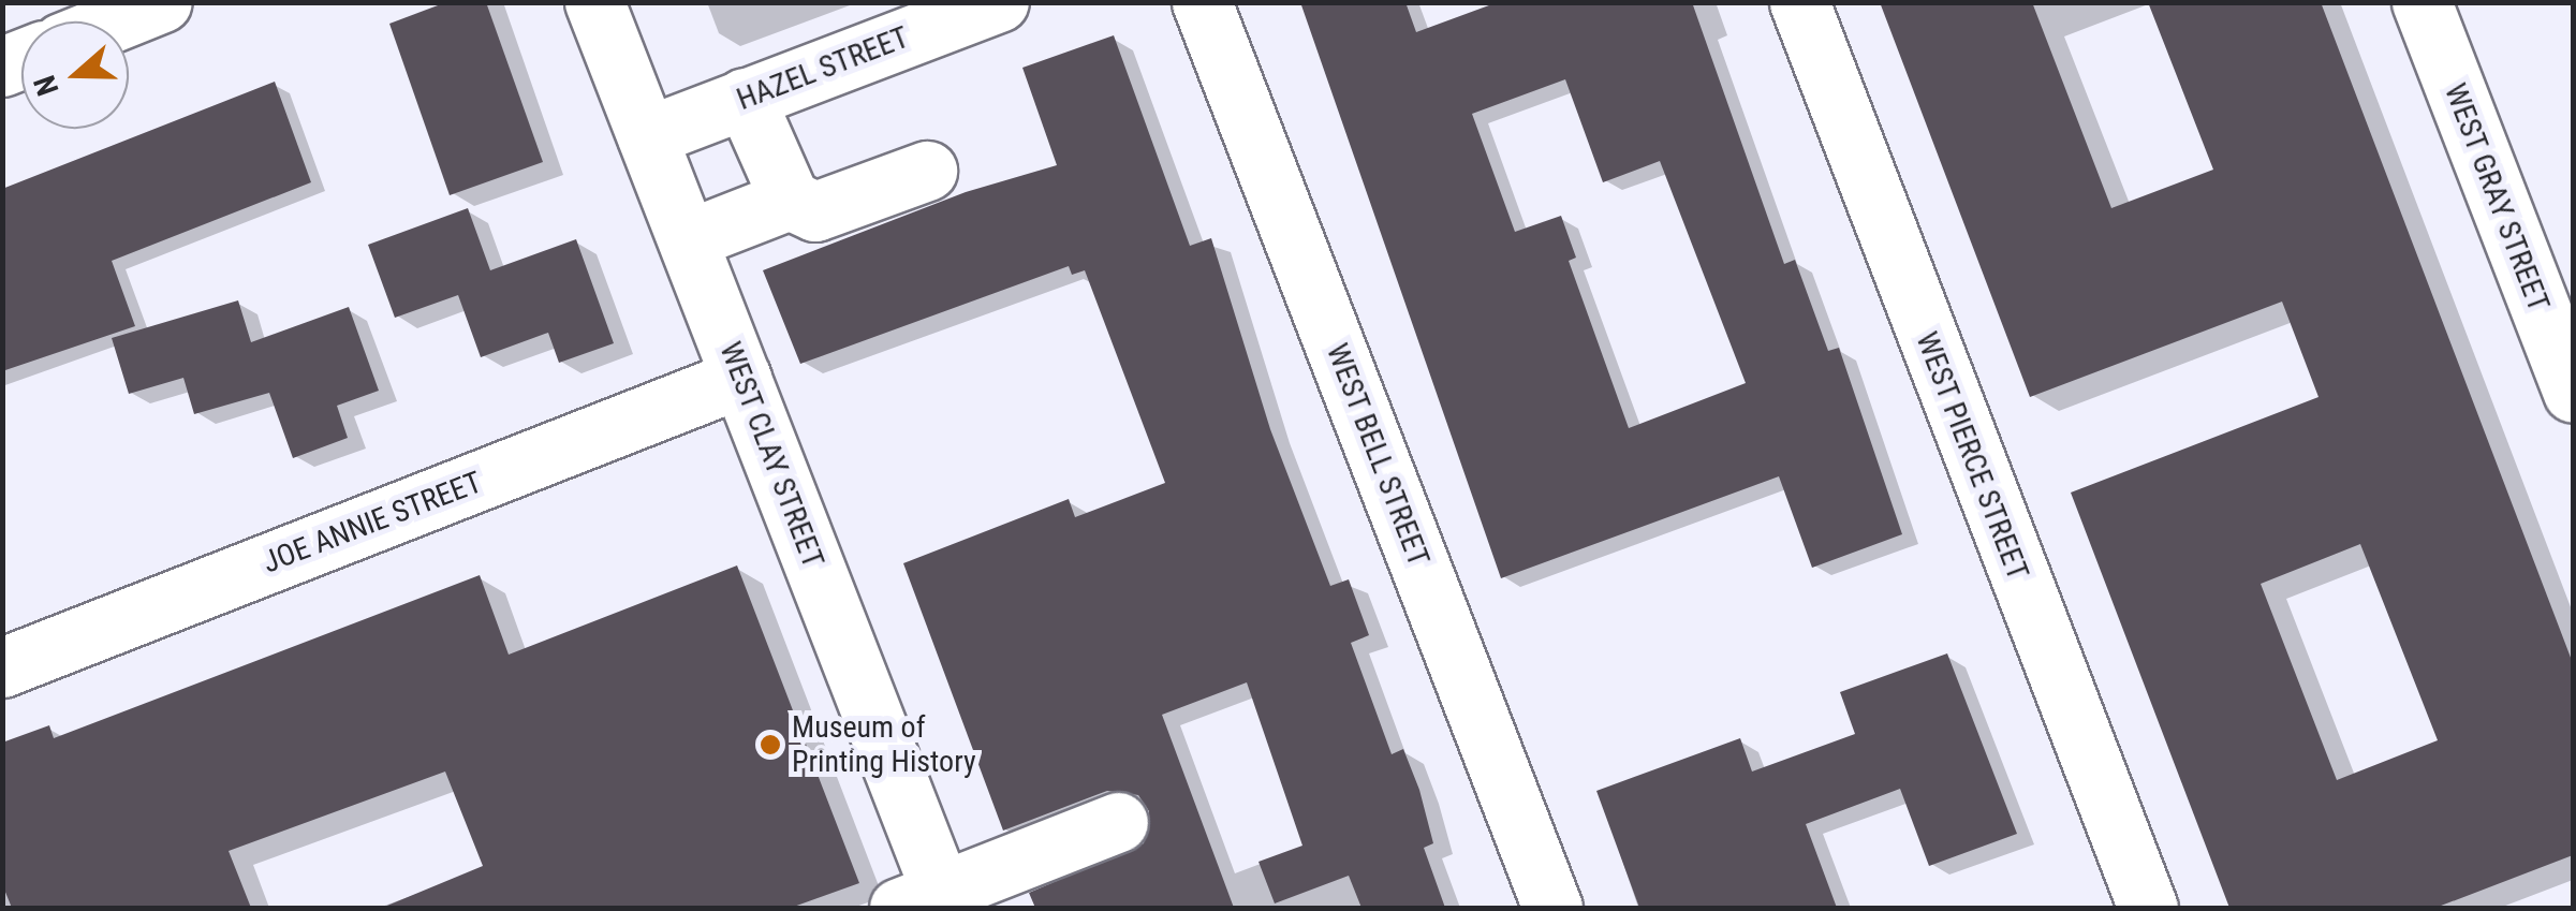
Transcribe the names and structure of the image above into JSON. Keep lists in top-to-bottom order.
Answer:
{
  "streets": {
    "street": [
      "HAZEL STREET",
      "WEST GRAY STREET",
      "WEST CLAY STREET",
      "WEST BELL STREET",
      "WEST PIERCE STREET",
      "JOE ANNIE STREET"
    ]
  },
  "crossings": [
    ["HAZEL STREET", "WEST CLAY STREET"],
    ["WEST CLAY STREET", "JOE ANNIE STREET"]
  ],
  "places": ["Museum of Printing History"],
  "north": "left"
}
